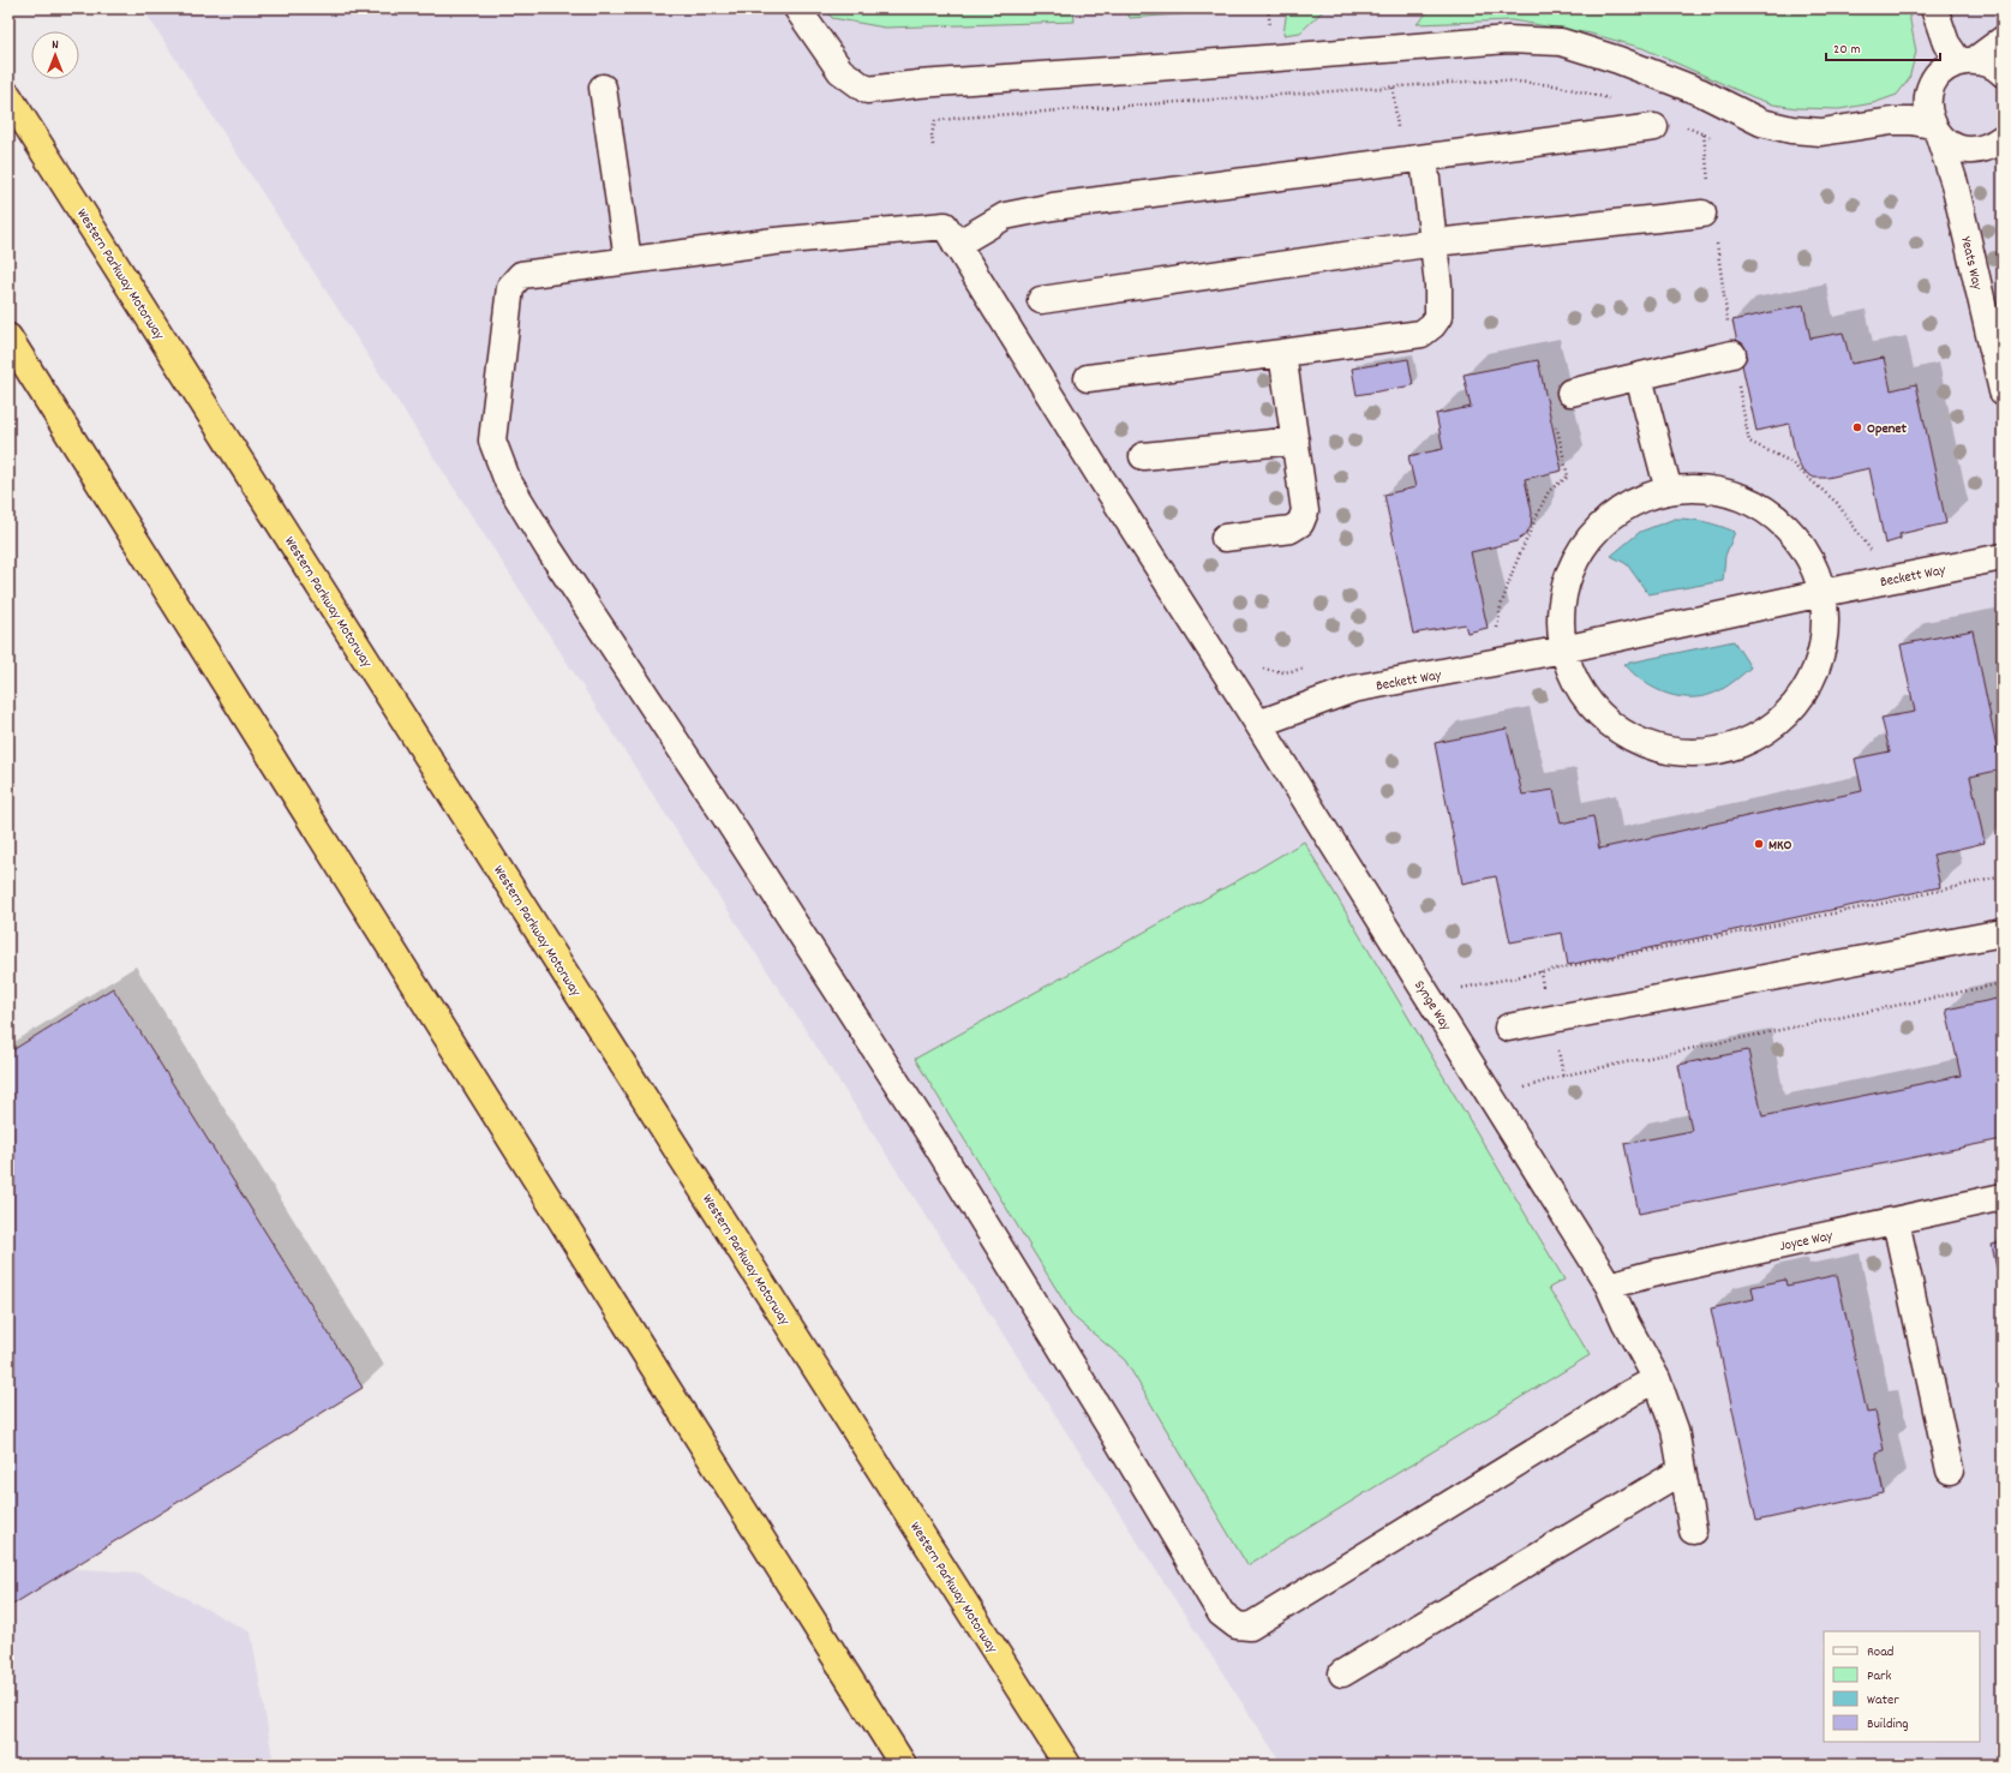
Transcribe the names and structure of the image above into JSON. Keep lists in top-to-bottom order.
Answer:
{
  "streets": {
    "highway": ["Western Parkway Motorway"],
    "street": [
      "Yeats Way",
      "Beckett Way",
      "Synge Way",
      "Joyce Way"
    ]
  },
  "crossings": [
    ["Beckett Way", "Synge Way"],
    ["Synge Way", "Joyce Way"]
  ],
  "places": ["Openet", "MKO"],
  "legend": [
    "Road",
    "Park",
    "Water",
    "Building"
  ],
  "scale_bar": "20 m",
  "north": "top"
}
